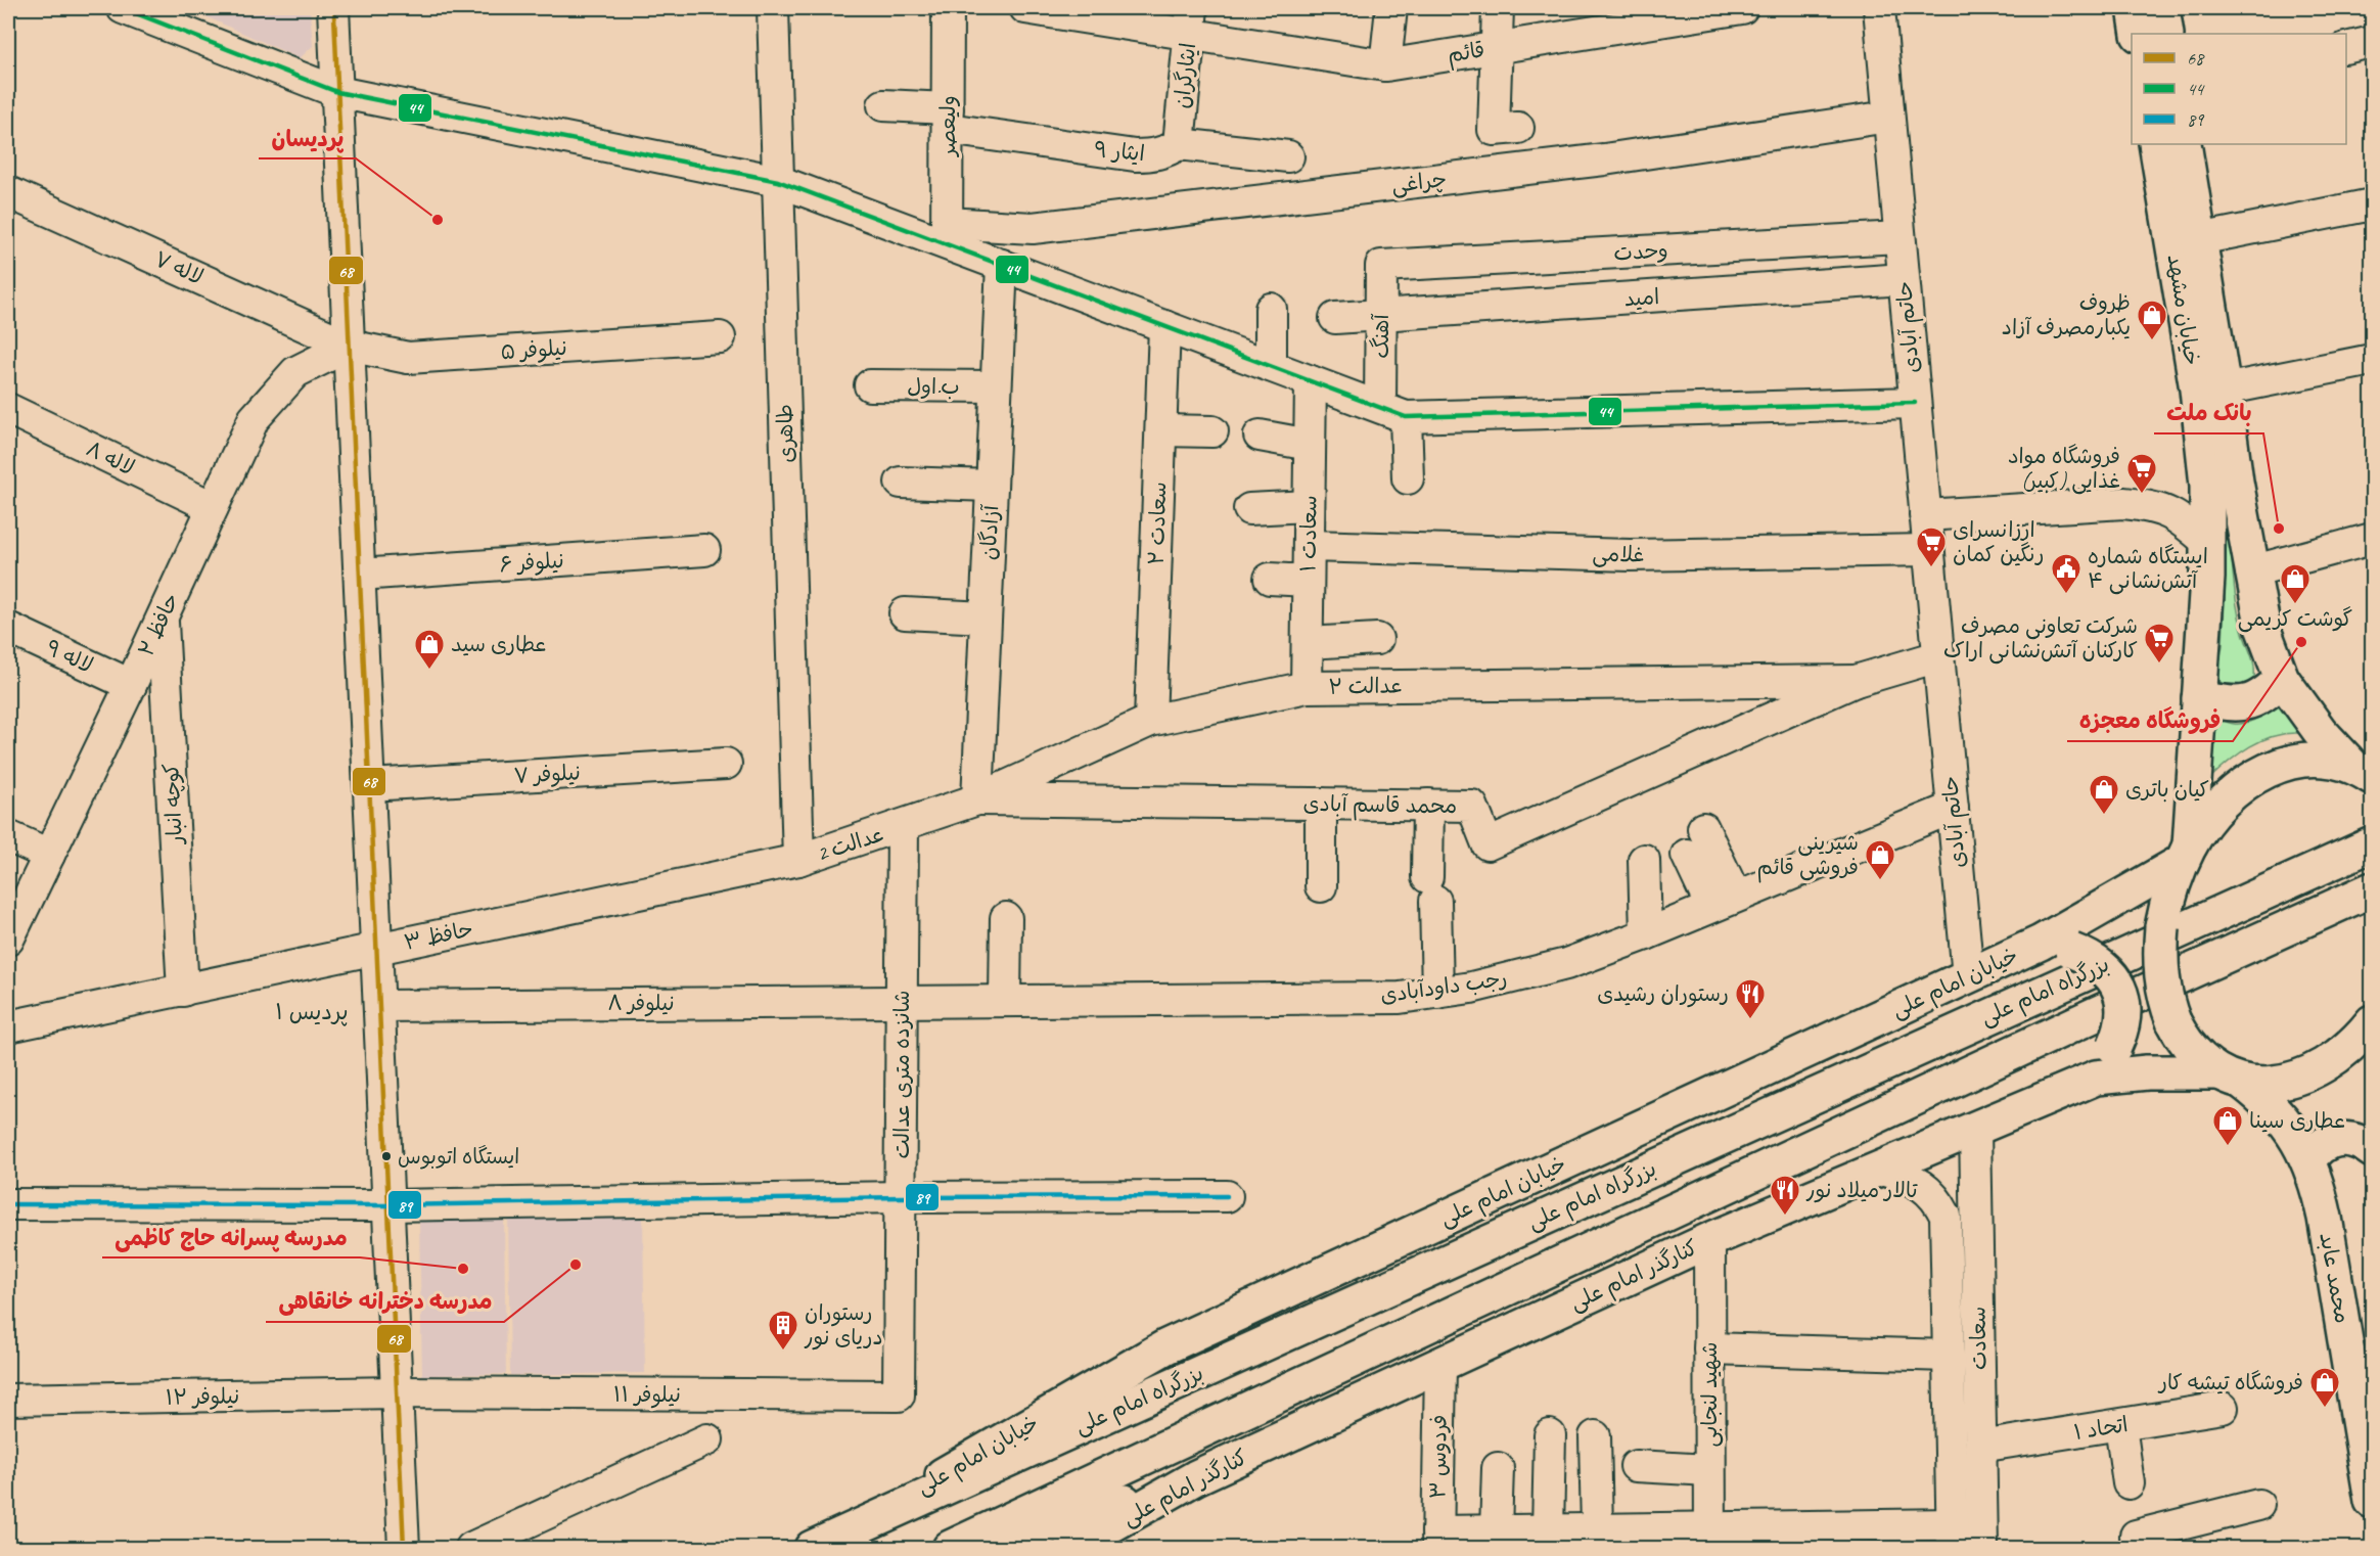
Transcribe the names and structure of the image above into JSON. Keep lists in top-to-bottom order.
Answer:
{
  "streets": {
    "main road": [
      "خیابان مشهد",
      "خیابان امام علی",
      "بزرگراه امام علی",
      "کنارگذر امام علی",
      "محمد عابد"
    ],
    "street": [
      "قائم",
      "ایثارگران",
      "ولیعصر",
      "ایثار ۹",
      "چراغی",
      "وحدت",
      "لاله ۷",
      "امید",
      "حاتم آبادی",
      "آهنگ",
      "نیلوفر ۵",
      "ب.اول",
      "طاهری",
      "لاله ۸",
      "سعادت ۲",
      "آزادگان",
      "سعادت ۱",
      "غلامی",
      "نیلوفر ۶",
      "حافظ ۲",
      "لاله ۹",
      "عدالت ۲",
      "نیلوفر ۷",
      "کوچه انبار",
      "محمد قاسم آبادی",
      "عدالت 2",
      "حافظ ۳",
      "رجب داودآبادی",
      "نیلوفر ۸",
      "شانزده متری عدالت",
      "سعادت",
      "نیلوفر ۱۱",
      "شهید لنجابی",
      "نیلوفر ۱۲",
      "اتحاد ۱",
      "فردوس ۳"
    ]
  },
  "crossings": [
    ["قائم", "ایثارگران"],
    ["ایثارگران", "ایثار ۹"],
    ["ولیعصر", "ایثار ۹"],
    ["ولیعصر", "چراغی"],
    ["چراغی", "حاتم آبادی"],
    ["وحدت", "حاتم آبادی"],
    ["وحدت", "آهنگ"],
    ["لاله ۷", "نیلوفر ۵"],
    ["لاله ۷", "حافظ ۲"],
    ["امید", "حاتم آبادی"],
    ["امید", "آهنگ"],
    ["خیابان مشهد", "خیابان امام علی"],
    ["خیابان مشهد", "محمد عابد"],
    ["حاتم آبادی", "غلامی"],
    ["حاتم آبادی", "محمد قاسم آبادی"],
    ["حاتم آبادی", "خیابان امام علی"],
    ["حاتم آبادی", "رجب داودآبادی"],
    ["نیلوفر ۵", "حافظ ۲"],
    ["ب.اول", "آزادگان"],
    ["طاهری", "عدالت 2"],
    ["طاهری", "حافظ ۳"],
    ["لاله ۸", "حافظ ۲"],
    ["سعادت ۲", "عدالت ۲"],
    ["آزادگان", "عدالت ۲"],
    ["آزادگان", "محمد قاسم آبادی"],
    ["سعادت ۱", "غلامی"],
    ["سعادت ۱", "عدالت ۲"],
    ["حافظ ۲", "لاله ۹"],
    ["حافظ ۲", "کوچه انبار"],
    ["عدالت ۲", "محمد قاسم آبادی"],
    ["عدالت ۲", "عدالت 2"],
    ["عدالت ۲", "شانزده متری عدالت"],
    ["کوچه انبار", "حافظ ۳"],
    ["عدالت 2", "حافظ ۳"],
    ["عدالت 2", "شانزده متری عدالت"],
    ["خیابان امام علی", "بزرگراه امام علی"],
    ["خیابان امام علی", "محمد عابد"],
    ["رجب داودآبادی", "نیلوفر ۸"],
    ["رجب داودآبادی", "شانزده متری عدالت"],
    ["نیلوفر ۸", "شانزده متری عدالت"],
    ["شانزده متری عدالت", "نیلوفر ۱۱"],
    ["کنارگذر امام علی", "محمد عابد"],
    ["کنارگذر امام علی", "سعادت"],
    ["کنارگذر امام علی", "شهید لنجابی"],
    ["کنارگذر امام علی", "فردوس ۳"],
    ["سعادت", "اتحاد ۱"],
    ["نیلوفر ۱۱", "نیلوفر ۱۲"]
  ],
  "districts": ["پردیس ۱"],
  "places": {
    "other": [
      "پردیسان",
      "بانک ملت",
      "فروشگاه معجزه",
      "ایستگاه اتوبوس",
      "مدرسه دخترانه خانقاهی",
      "مدرسه پسرانه حاج کاظمی"
    ],
    "shop": [
      "ظروف یکبارمصرف آزاد",
      "گوشت کریمی",
      "عطاری سید",
      "کیان باتری",
      "شیرینی فروشی قائم",
      "عطاری سینا",
      "فروشگاه تیشه کار"
    ],
    "supermarket": ["فروشگاه مواد غذایی (کبیر)", "ارزانسرای رنگین کمان", "شرکت تعاونی مصرف کارکنان آتش‌نشانی اراک"],
    "public building": ["ایستگاه شماره ۴ آتش‌نشانی"],
    "restaurant": ["رستوران رشیدی", "تالار میلاد نور"],
    "building": ["رستوران دریای نور"]
  },
  "lines": ["transit line 44", "transit line 68", "transit line 89"],
  "legend": ["68", "44", "89"]
}
